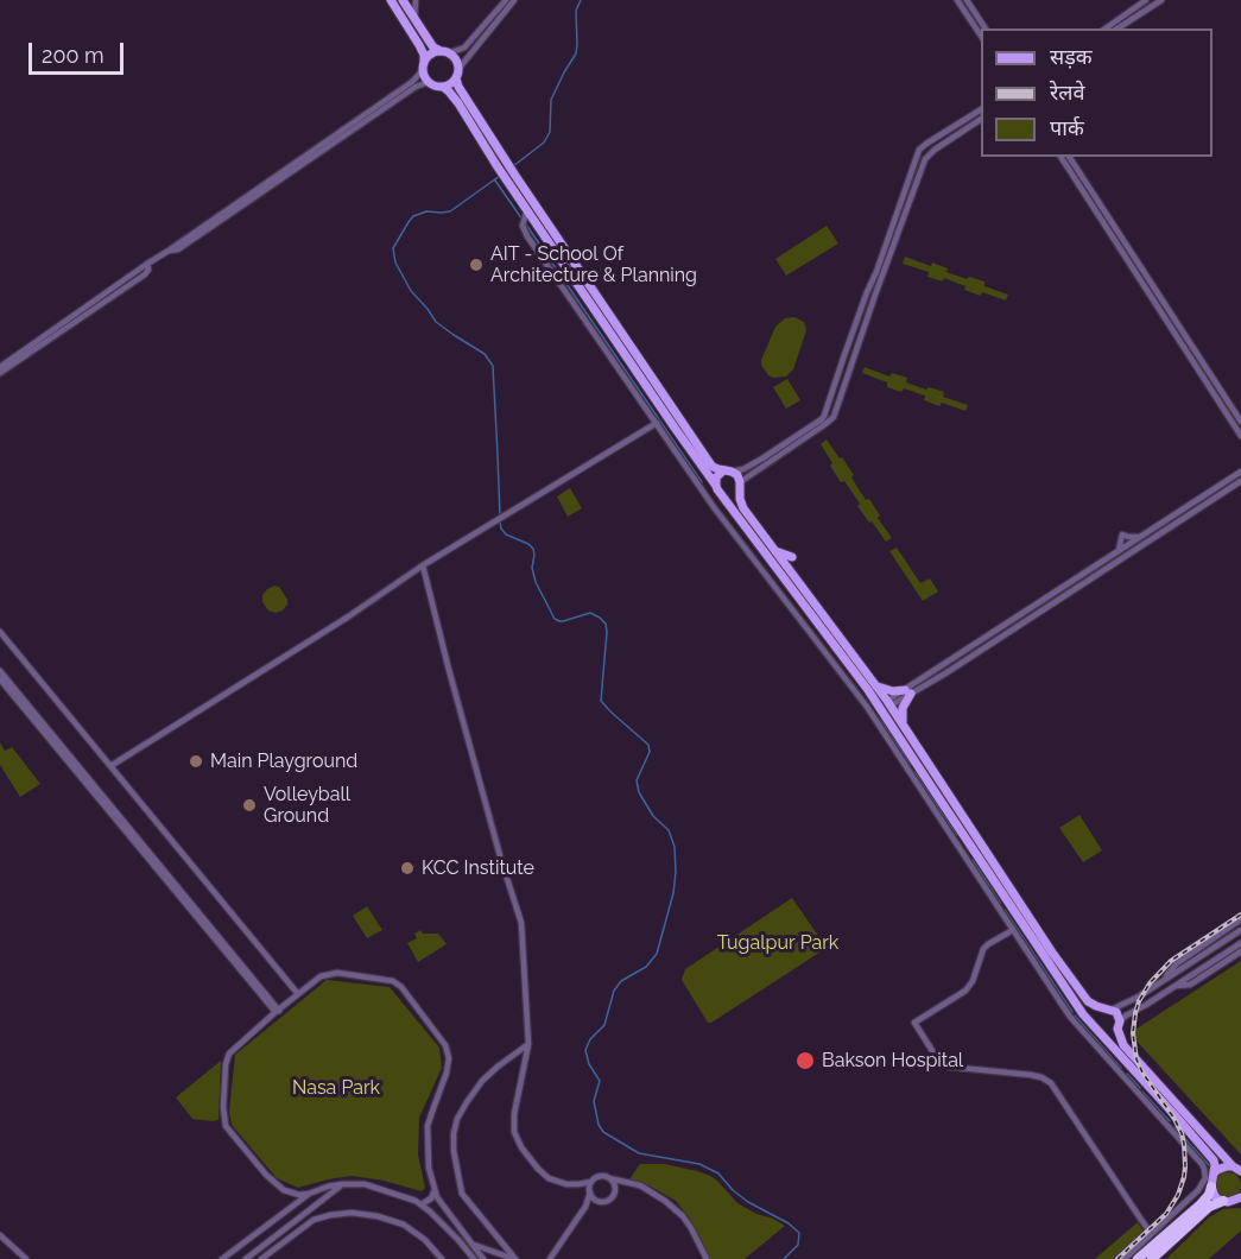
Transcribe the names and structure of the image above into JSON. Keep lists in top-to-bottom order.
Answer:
{
  "parks": ["Tugalpur Park", "Nasa Park"],
  "places": [
    "AIT - School Of Architecture & Planning",
    "Main Playground",
    "Volleyball Ground",
    "KCC Institute",
    "Bakson Hospital"
  ],
  "legend": ["सड़क", "रेलवे", "पार्क"],
  "scale_bar": "200 m"
}
